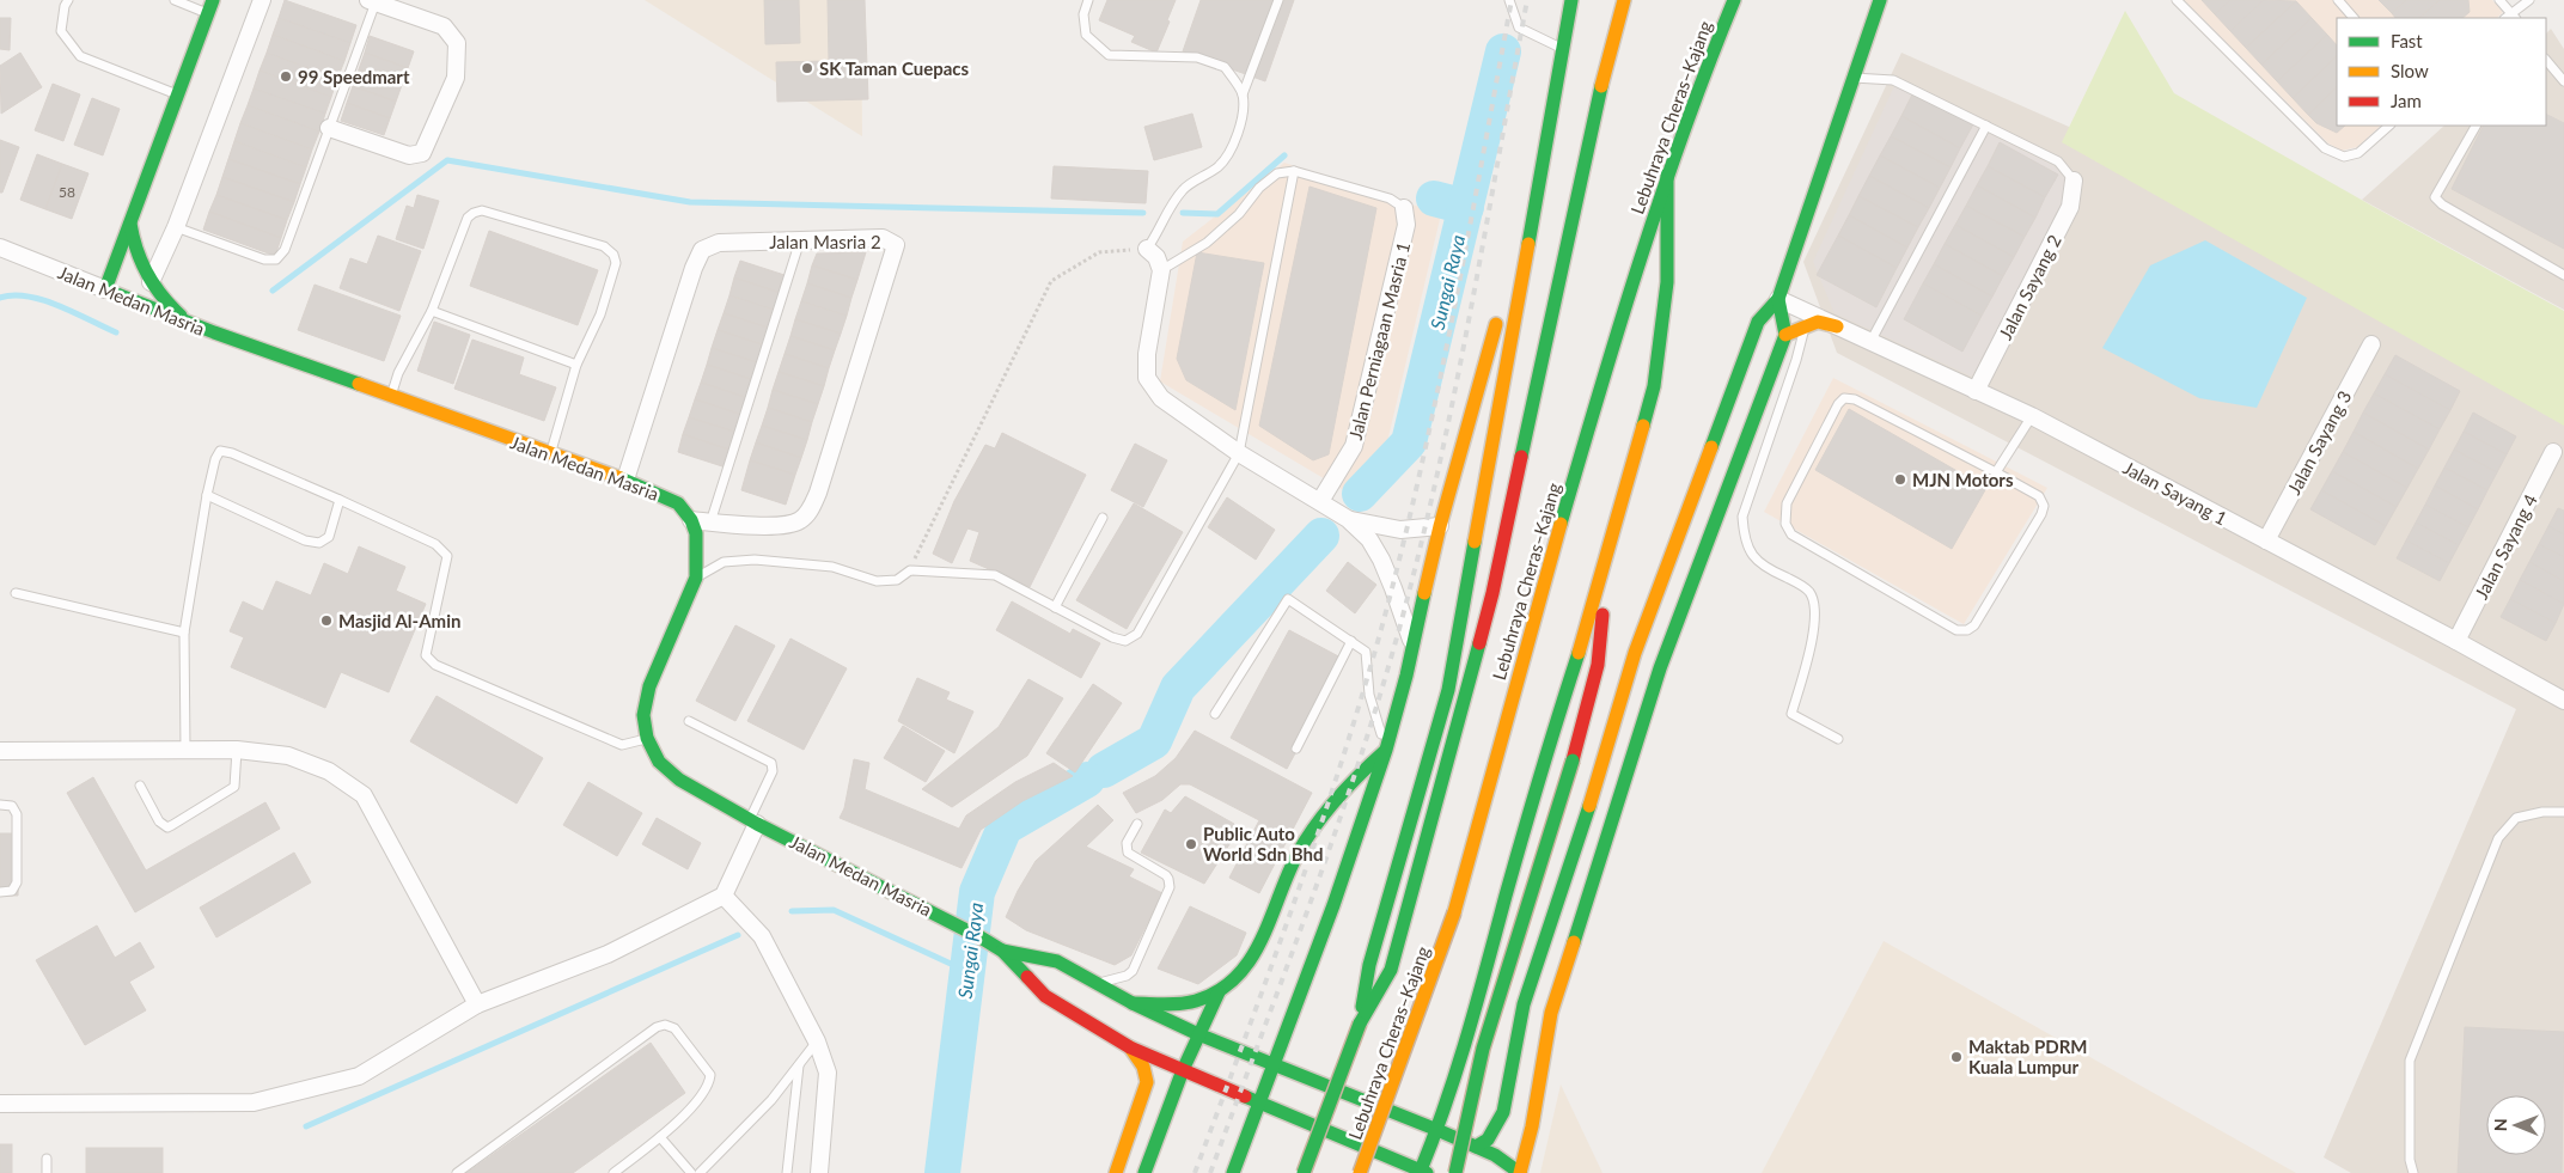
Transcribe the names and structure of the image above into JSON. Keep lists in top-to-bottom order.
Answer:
{
  "streets": {
    "main road": ["Lebuhraya Cheras–Kajang", "Jalan Medan Masria"],
    "street": [
      "Jalan Masria 2",
      "Jalan Sayang 2",
      "Jalan Perniagaan Masria 1",
      "Jalan Sayang 3",
      "Jalan Sayang 1",
      "Jalan Sayang 4"
    ]
  },
  "crossings": [
    ["Jalan Masria 2", "Jalan Medan Masria"],
    ["Jalan Sayang 2", "Jalan Sayang 1"],
    ["Jalan Sayang 3", "Jalan Sayang 1"],
    ["Jalan Sayang 1", "Jalan Sayang 4"]
  ],
  "water": ["Sungai Raya"],
  "places": [
    "SK Taman Cuepacs",
    "99 Speedmart",
    "MJN Motors",
    "Masjid Al-Amin",
    "Public Auto World Sdn Bhd",
    "Maktab PDRM Kuala Lumpur"
  ],
  "house_numbers": ["58"],
  "legend": ["Fast", "Slow", "Jam"],
  "north": "left"
}
